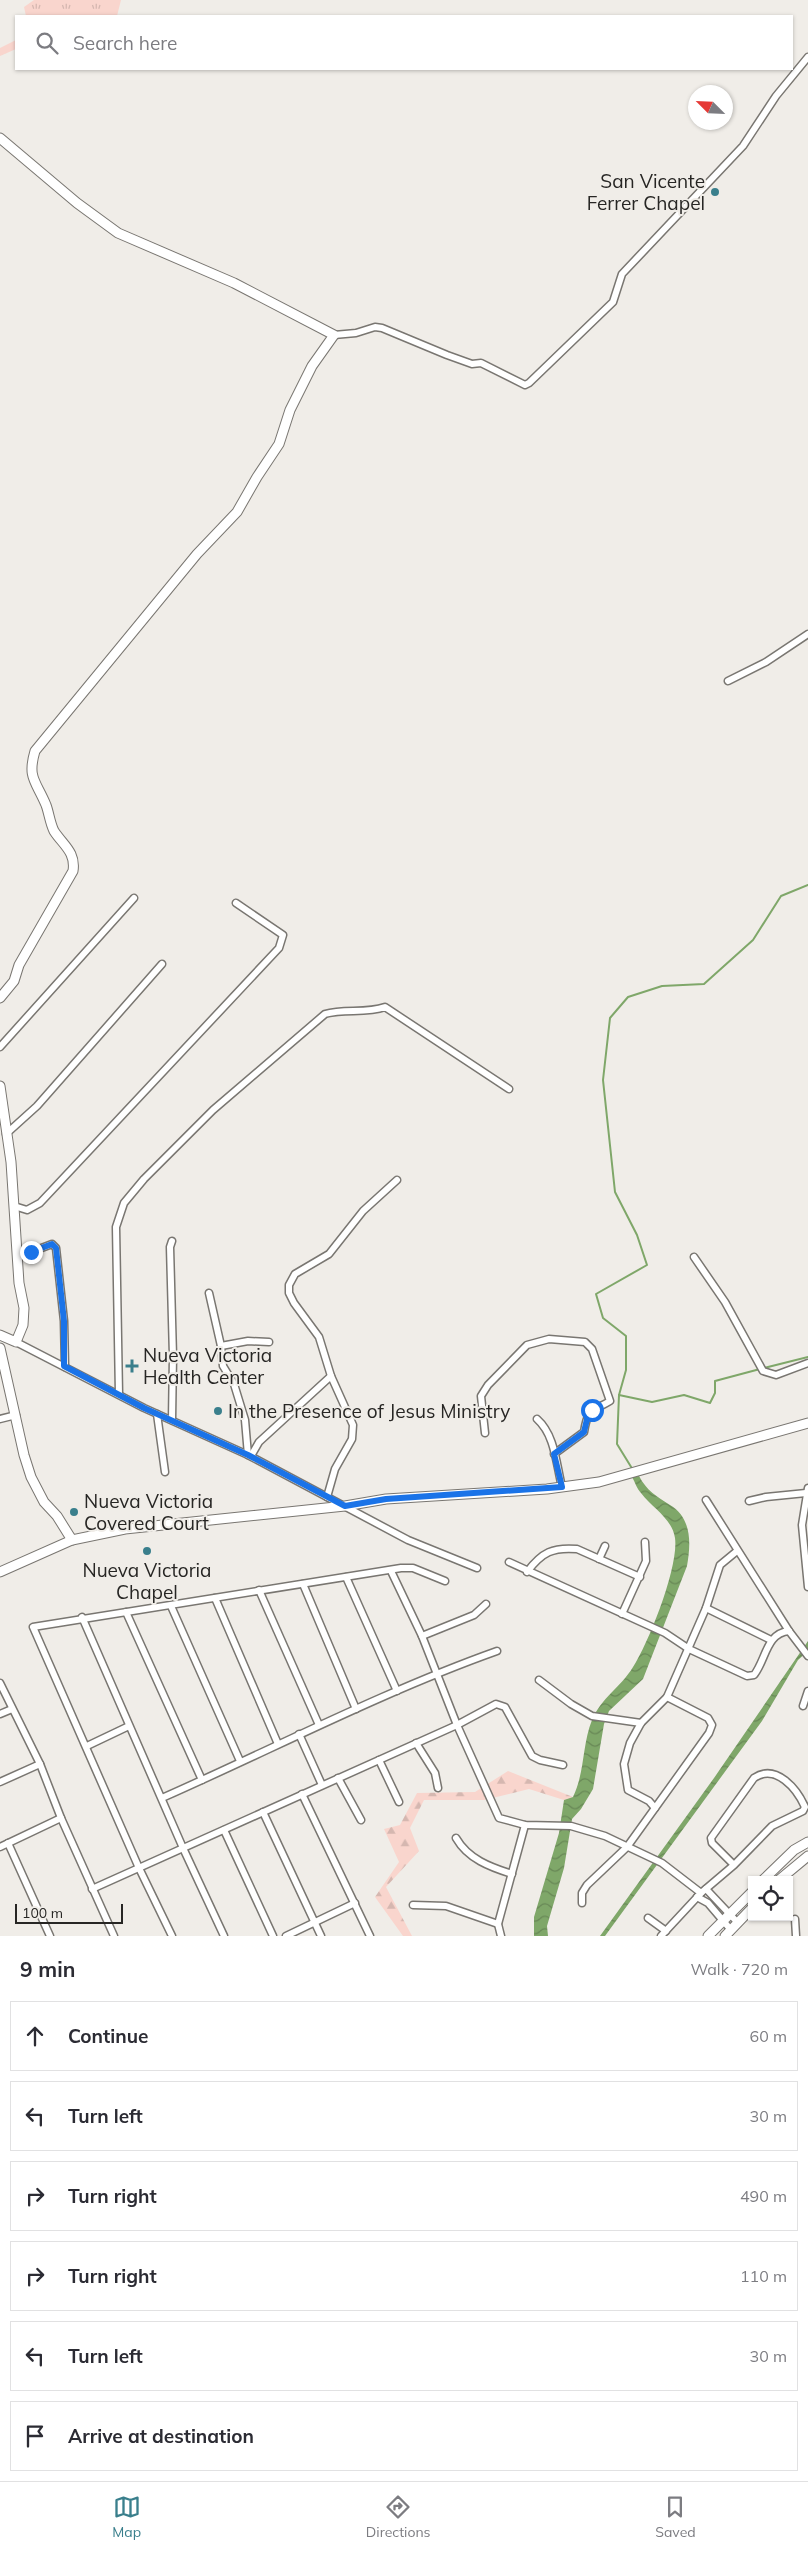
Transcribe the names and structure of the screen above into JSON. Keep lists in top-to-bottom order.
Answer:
{
  "places": {
    "other": [
      "San Vicente Ferrer Chapel",
      "In the Presence of Jesus Ministry",
      "Nueva Victoria Covered Court",
      "Nueva Victoria Chapel"
    ],
    "health": ["Nueva Victoria Health Center"]
  },
  "scale_bar": "100 m",
  "north": "top left",
  "page": {
    "search": "Search here",
    "scale": "100 m",
    "heading": ["9 min", "Walk · 720 m"],
    "list": [
      ["Continue", "60 m"],
      ["Turn left", "30 m"],
      ["Turn right", "490 m"],
      ["Turn right", "110 m"],
      ["Turn left", "30 m"],
      "Arrive at destination"
    ],
    "nav": ["Map", "Directions", "Saved"]
  }
}
